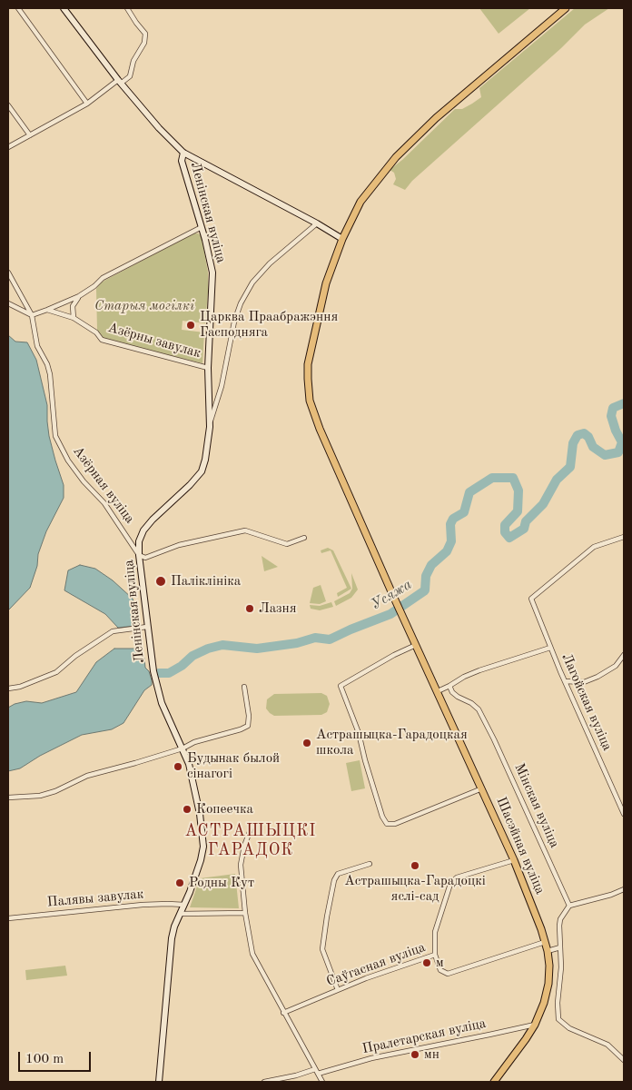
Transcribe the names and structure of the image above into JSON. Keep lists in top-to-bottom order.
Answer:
{
  "streets": {
    "main road": ["Шасэйная вуліца"],
    "street": [
      "Ленінская вуліца",
      "Азёрны завулак",
      "Азёрная вуліца",
      "Лагойская вуліца",
      "Мінская вуліца",
      "Палявы завулак",
      "Саўгасная вуліца",
      "Пралетарская вуліца"
    ]
  },
  "crossings": [
    ["Ленінская вуліца", "Азёрны завулак"],
    ["Ленінская вуліца", "Азёрная вуліца"],
    ["Ленінская вуліца", "Палявы завулак"],
    ["Шасэйная вуліца", "Саўгасная вуліца"],
    ["Шасэйная вуліца", "Пралетарская вуліца"]
  ],
  "districts": ["АСТРАШЫЦКІ ГАРАДОК"],
  "water": ["Усяжа"],
  "parks": ["Старыя могілкі"],
  "places": [
    "Царква Праабражэння Гасподняга",
    "Паліклініка",
    "Лазня",
    "Астрашыцка-Гарадоцкая школа",
    "Будынак былой сінагогі",
    "Копеечка",
    "Астрашыцка-Гарадоцкі яслі-сад",
    "Родны Кут",
    "м",
    "мн"
  ],
  "scale_bar": "100 m"
}
